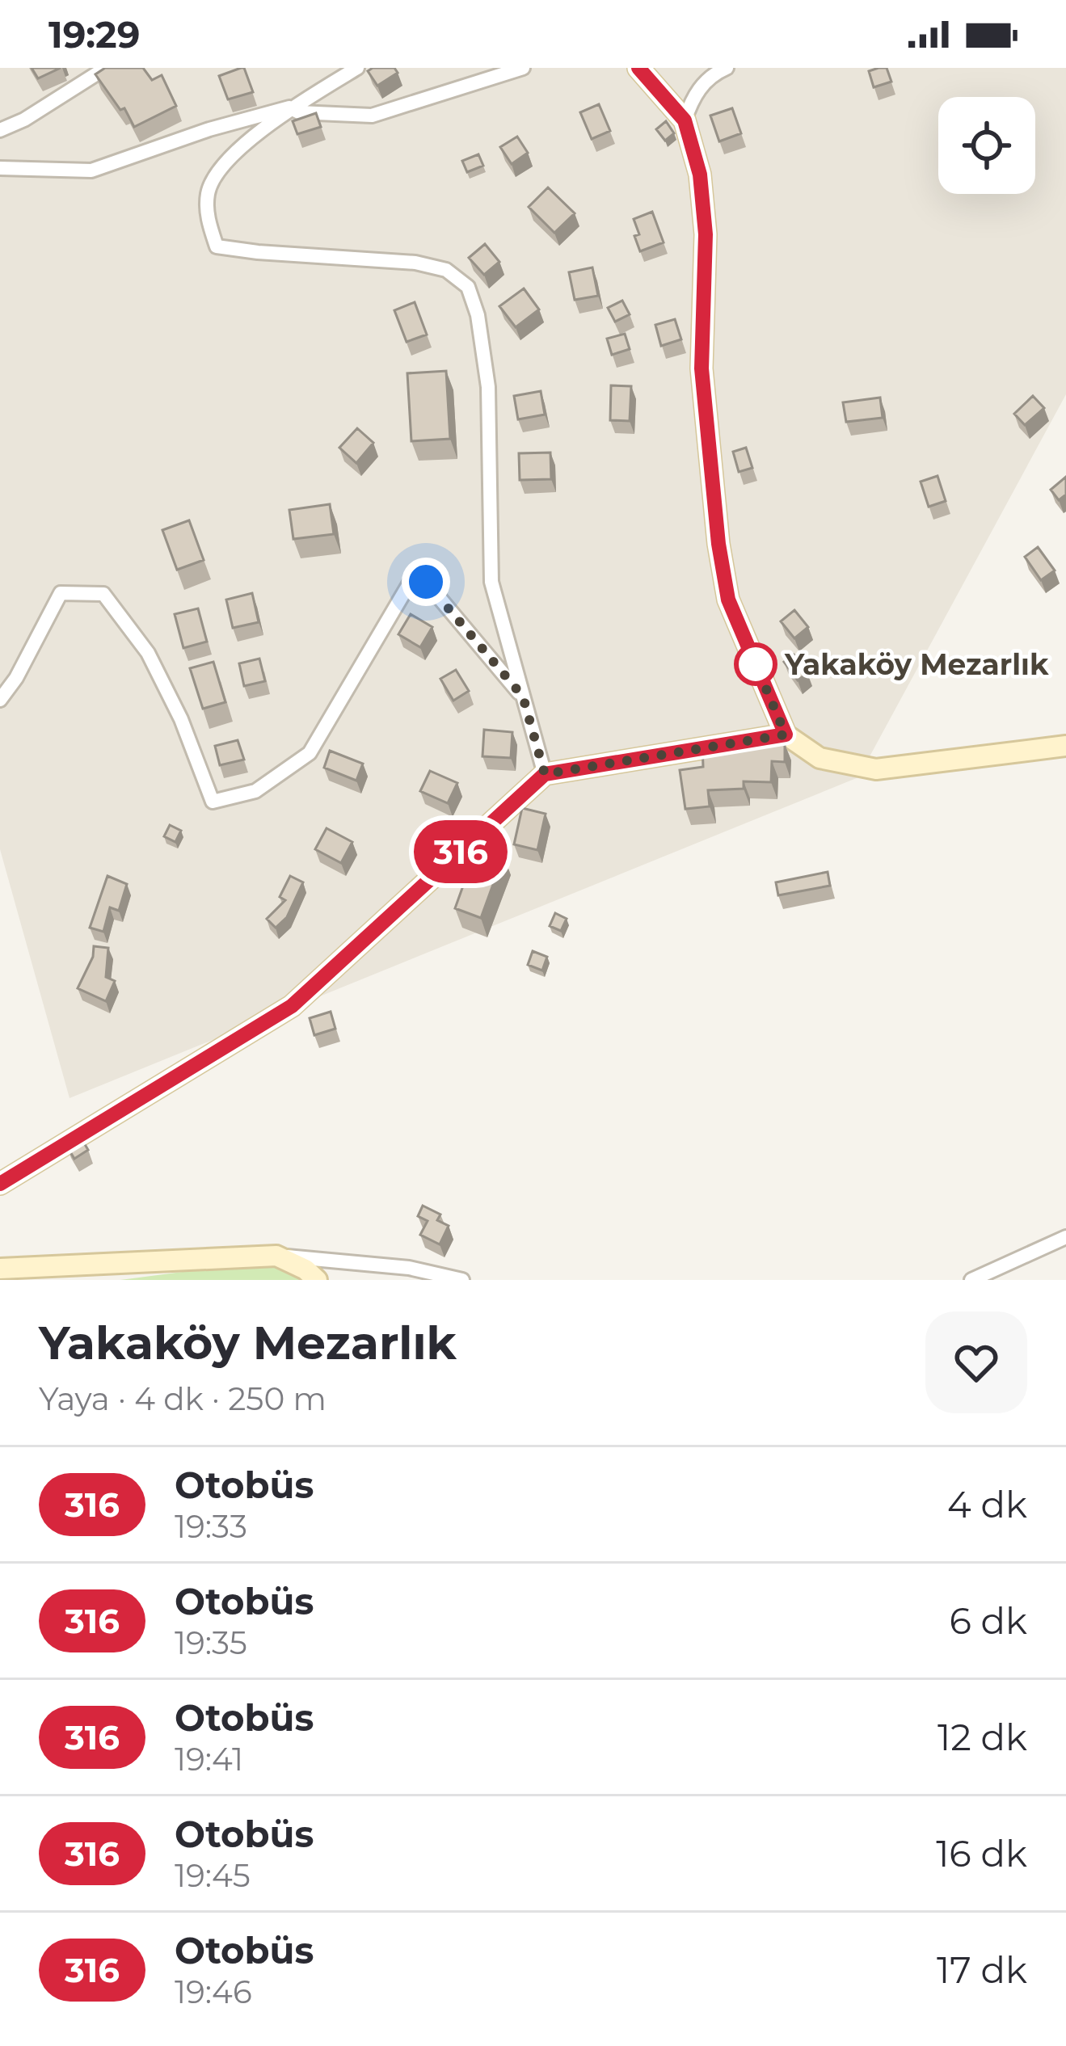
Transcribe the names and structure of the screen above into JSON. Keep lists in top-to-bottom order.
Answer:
{
  "places": ["Yakaköy Mezarlık"],
  "lines": ["bus line 316"],
  "page": {
    "status": "19:29",
    "on_map": "316",
    "heading": ["Yakaköy Mezarlık", "Yaya · 4 dk · 250 m"],
    "list": [
      {
        "mark": "316",
        "name": "Otobüs",
        "note": "19:33",
        "value": "4 dk"
      },
      {
        "mark": "316",
        "name": "Otobüs",
        "note": "19:35",
        "value": "6 dk"
      },
      {
        "mark": "316",
        "name": "Otobüs",
        "note": "19:41",
        "value": "12 dk"
      },
      {
        "mark": "316",
        "name": "Otobüs",
        "note": "19:45",
        "value": "16 dk"
      },
      {
        "mark": "316",
        "name": "Otobüs",
        "note": "19:46",
        "value": "17 dk"
      }
    ]
  }
}
